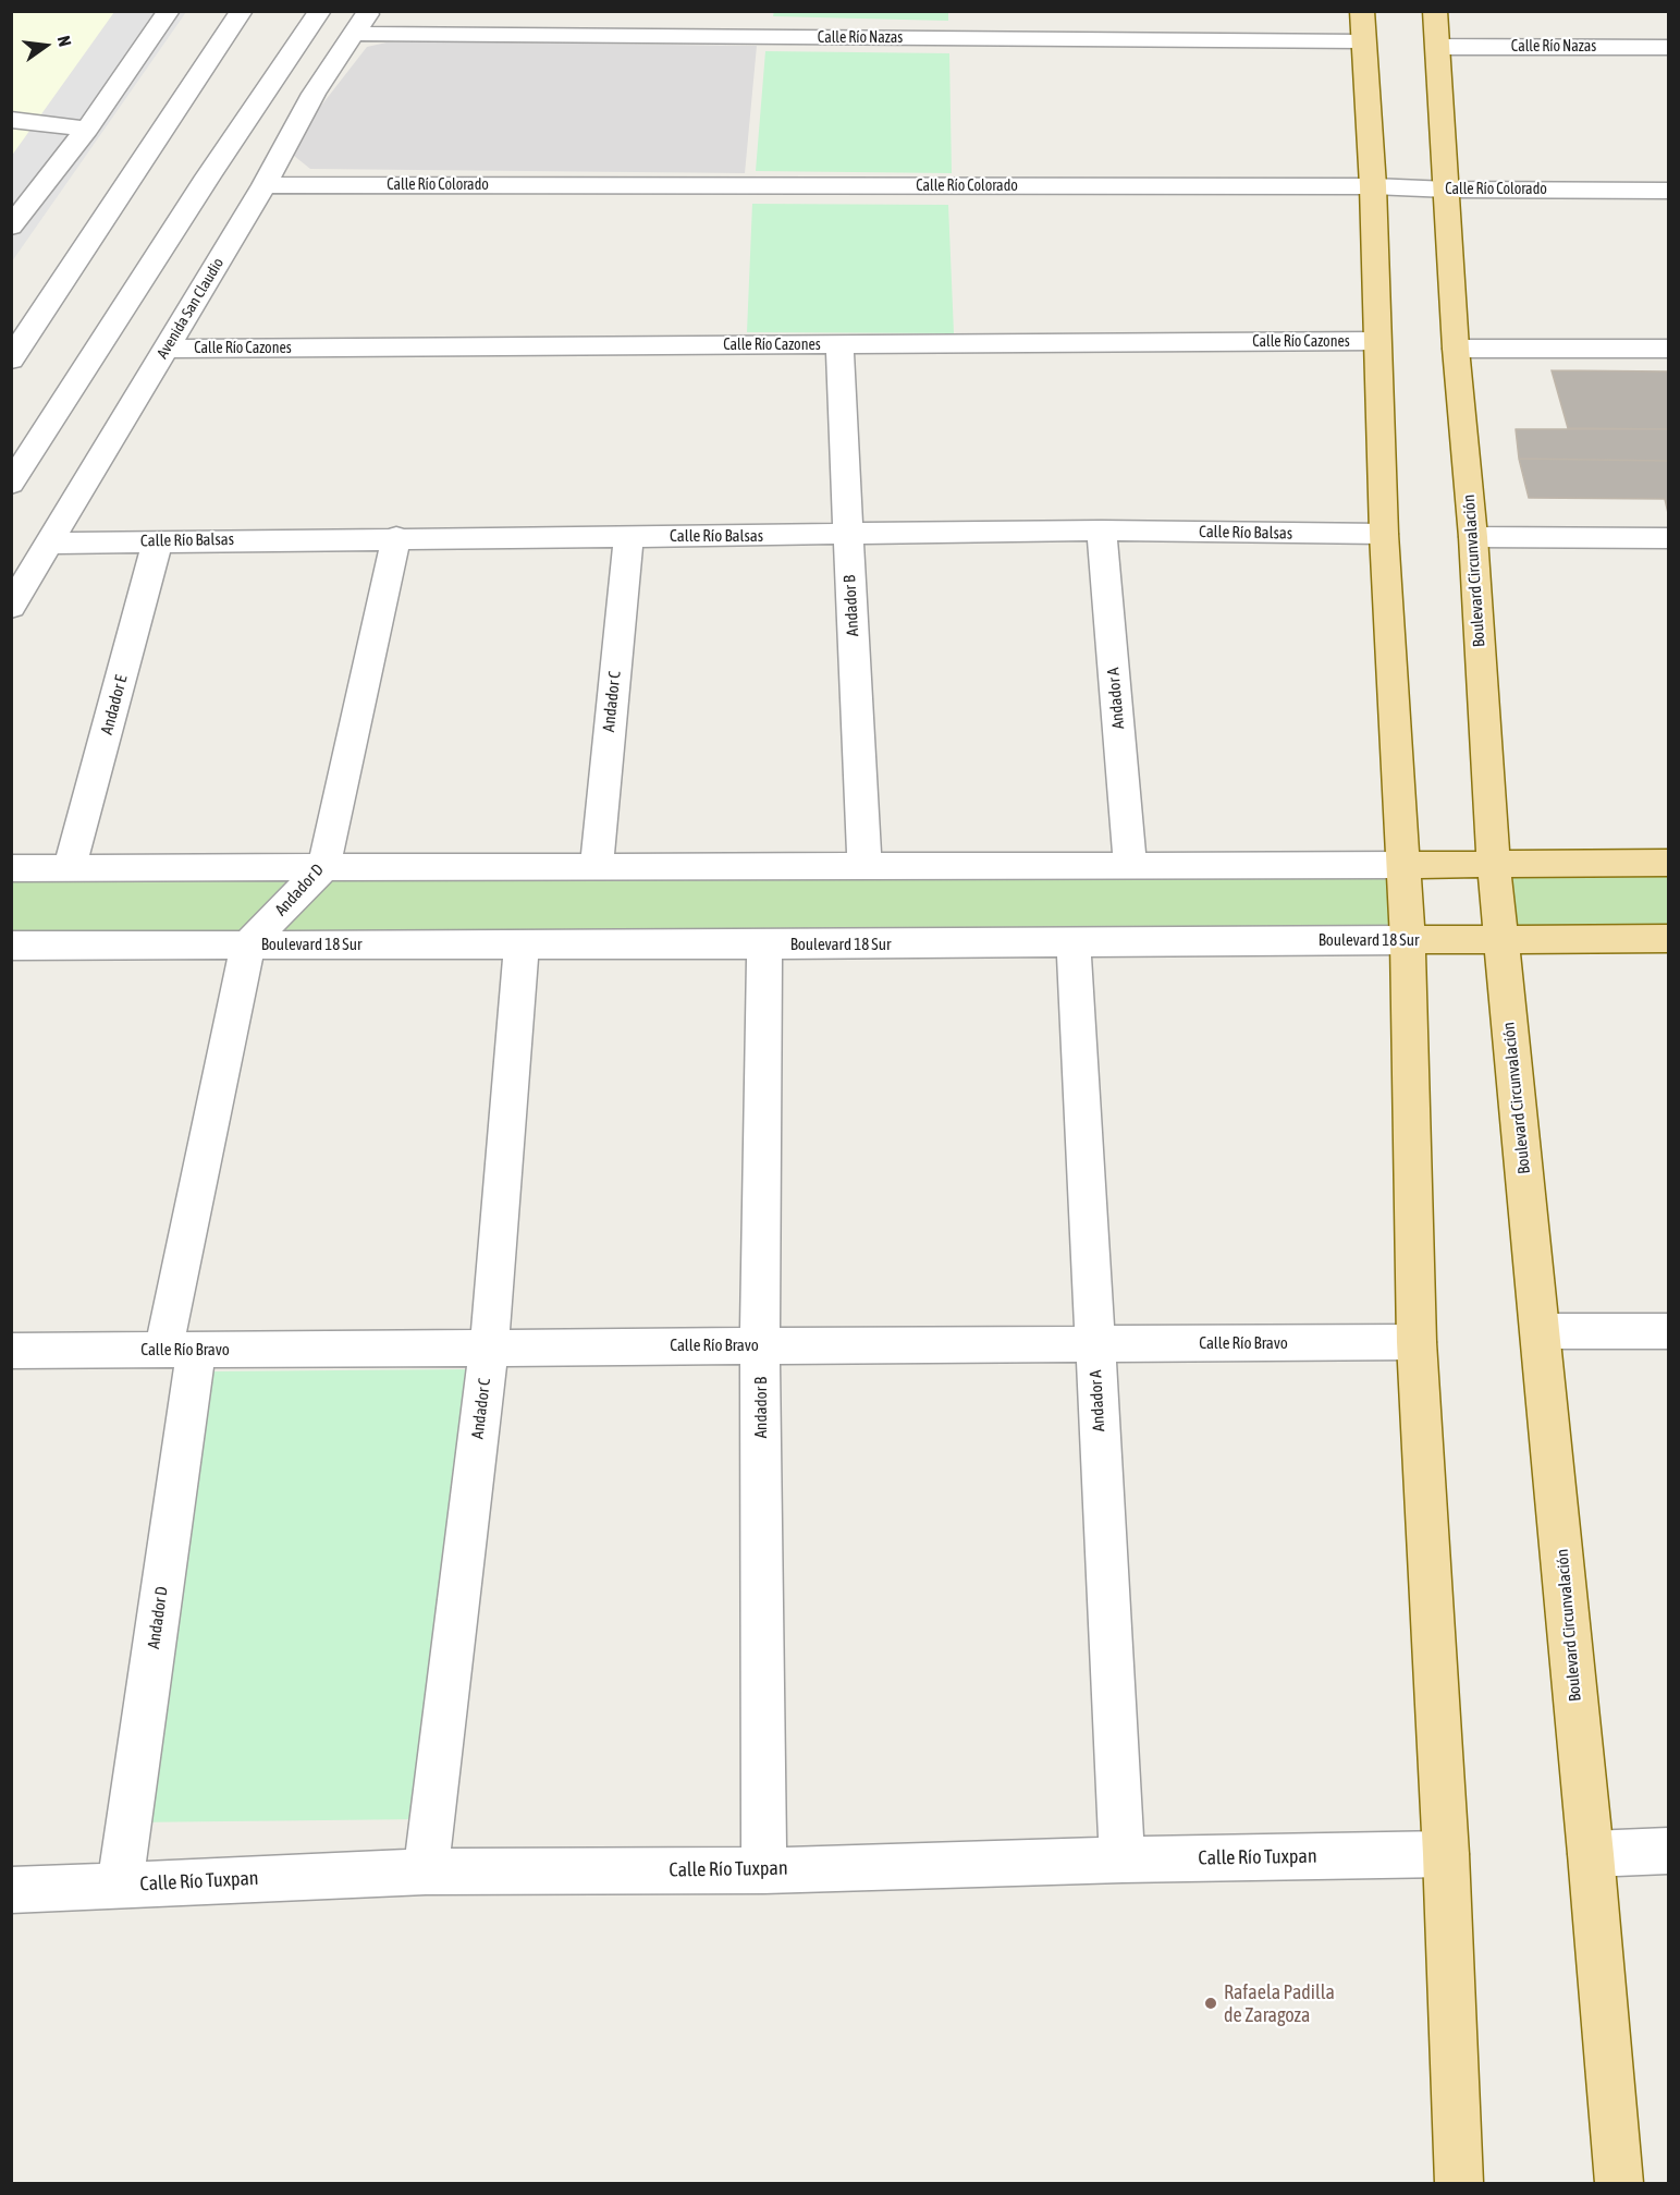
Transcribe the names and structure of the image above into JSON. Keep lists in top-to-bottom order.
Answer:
{
  "streets": {
    "main road": ["Boulevard Circunvalación", "Boulevard 18 Sur"],
    "street": [
      "Calle Río Nazas",
      "Calle Río Colorado",
      "Avenida San Claudio",
      "Calle Río Cazones",
      "Calle Río Balsas",
      "Andador B",
      "Andador A",
      "Andador C",
      "Andador E",
      "Andador D",
      "Calle Río Bravo",
      "Calle Río Tuxpan"
    ]
  },
  "crossings": [
    ["Calle Río Nazas", "Avenida San Claudio"],
    ["Calle Río Nazas", "Boulevard Circunvalación"],
    ["Calle Río Colorado", "Avenida San Claudio"],
    ["Calle Río Colorado", "Boulevard Circunvalación"],
    ["Avenida San Claudio", "Calle Río Cazones"],
    ["Avenida San Claudio", "Calle Río Balsas"],
    ["Calle Río Cazones", "Andador B"],
    ["Calle Río Balsas", "Andador B"],
    ["Calle Río Balsas", "Andador A"],
    ["Calle Río Balsas", "Andador C"],
    ["Calle Río Balsas", "Andador E"],
    ["Calle Río Balsas", "Andador D"],
    ["Boulevard Circunvalación", "Boulevard 18 Sur"],
    ["Andador B", "Boulevard 18 Sur"],
    ["Andador B", "Calle Río Bravo"],
    ["Andador B", "Calle Río Tuxpan"],
    ["Andador A", "Boulevard 18 Sur"],
    ["Andador A", "Calle Río Bravo"],
    ["Andador A", "Calle Río Tuxpan"],
    ["Andador C", "Boulevard 18 Sur"],
    ["Andador C", "Calle Río Bravo"],
    ["Andador C", "Calle Río Tuxpan"],
    ["Andador D", "Boulevard 18 Sur"],
    ["Andador D", "Calle Río Bravo"],
    ["Andador D", "Calle Río Tuxpan"]
  ],
  "places": ["Rafaela Padilla de Zaragoza"],
  "north": "right"
}
